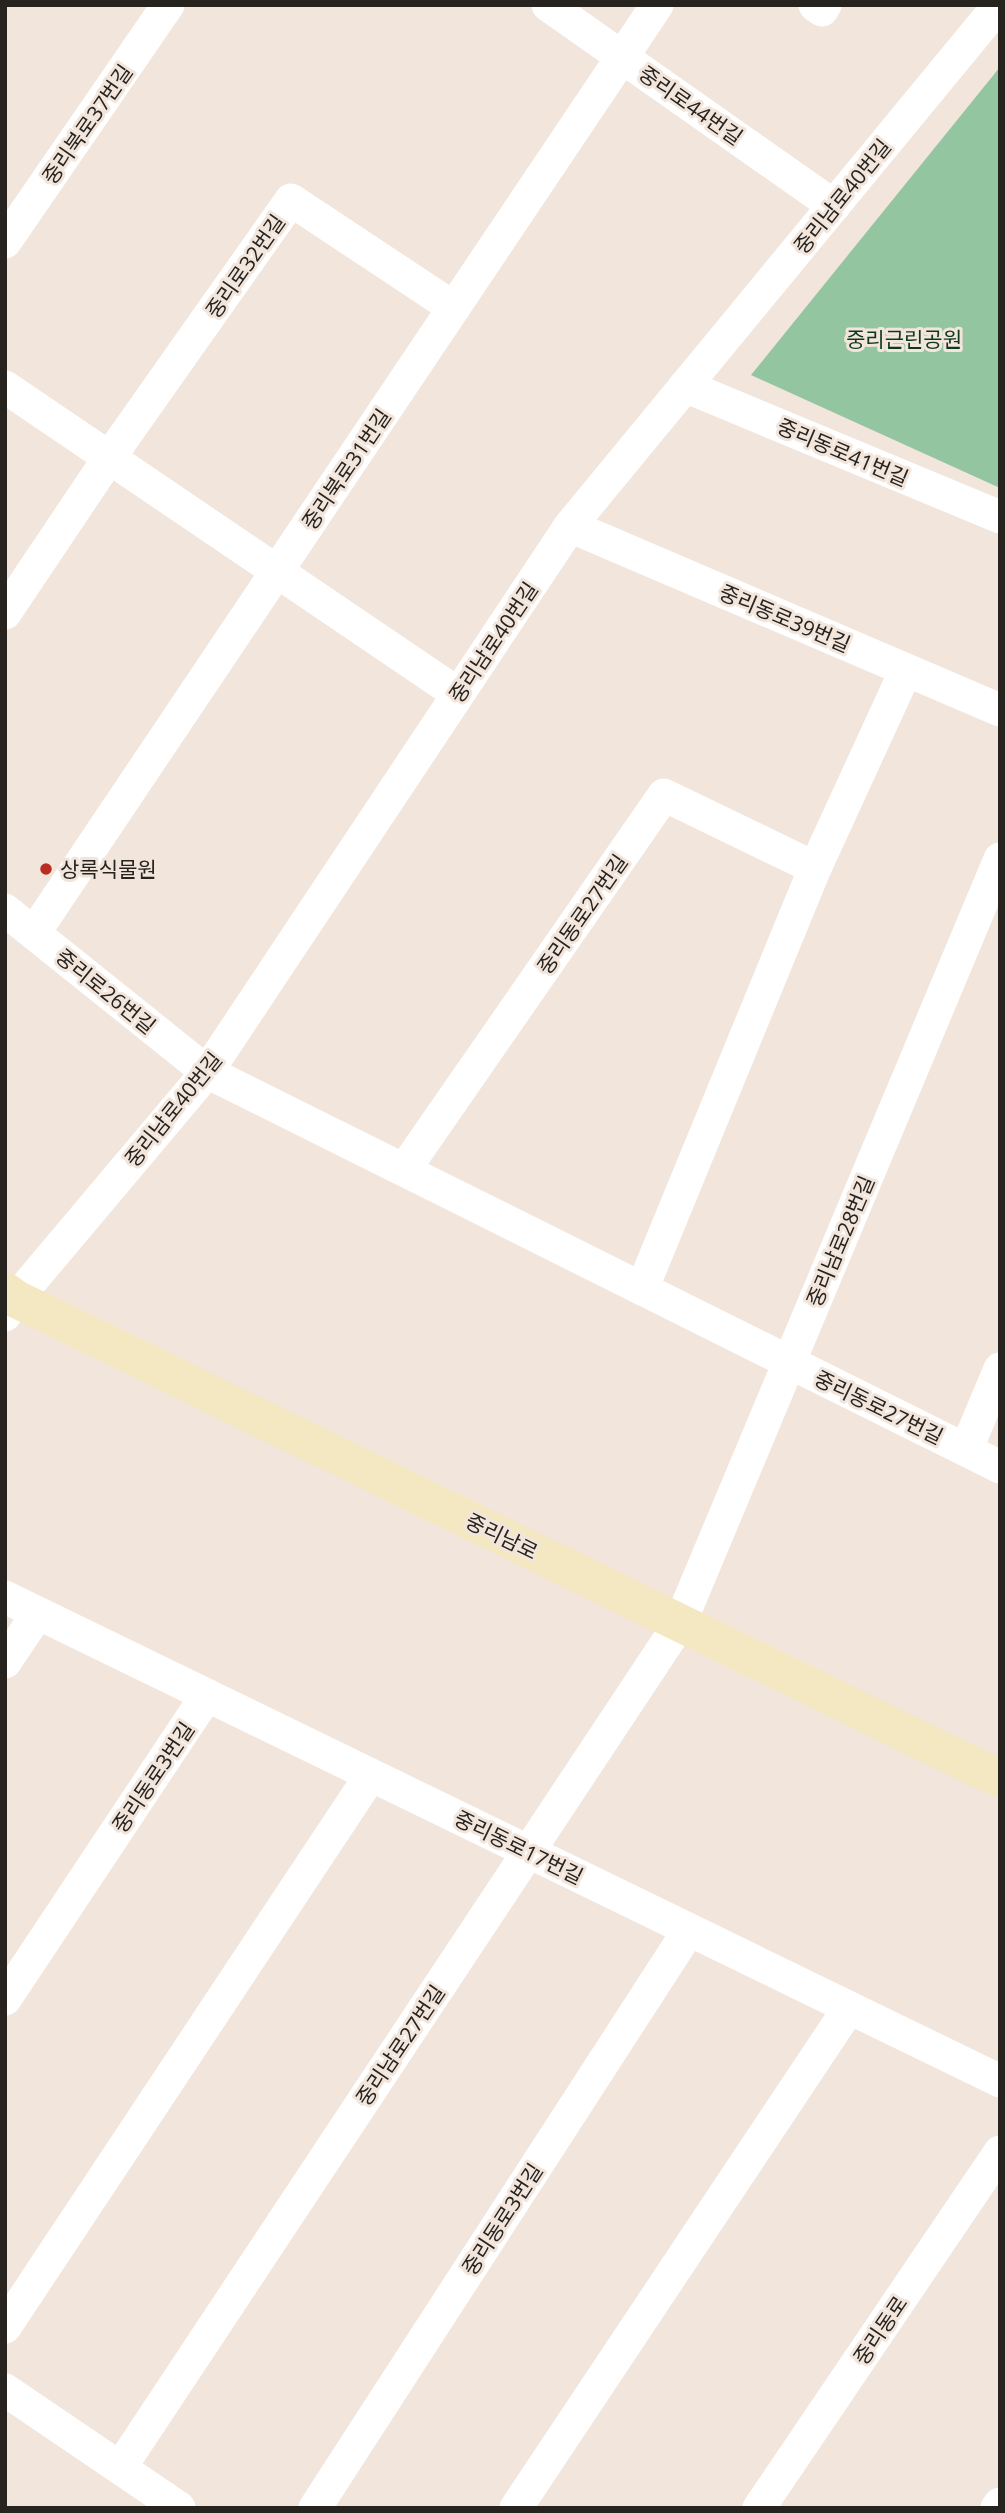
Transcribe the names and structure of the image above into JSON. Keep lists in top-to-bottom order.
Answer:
{
  "streets": {
    "main road": ["중리남로"],
    "street": [
      "중리로44번길",
      "중리북로37번길",
      "중리남로40번길",
      "중리로32번길",
      "중리동로41번길",
      "중리북로31번길",
      "중리동로39번길",
      "중리동로27번길",
      "중리로26번길",
      "중리남로28번길",
      "중리동로3번길",
      "중리동로17번길",
      "중리남로27번길",
      "중리동로"
    ]
  },
  "crossings": [
    ["중리로44번길", "중리남로40번길"],
    ["중리로44번길", "중리북로31번길"],
    ["중리남로40번길", "중리동로41번길"],
    ["중리남로40번길", "중리동로39번길"],
    ["중리남로40번길", "중리동로27번길"],
    ["중리남로40번길", "중리로26번길"],
    ["중리남로40번길", "중리남로"],
    ["중리로32번길", "중리북로31번길"],
    ["중리북로31번길", "중리로26번길"],
    ["중리동로27번길", "중리로26번길"],
    ["중리동로27번길", "중리남로28번길"],
    ["중리남로28번길", "중리남로"],
    ["중리남로28번길", "중리남로27번길"],
    ["중리남로", "중리남로27번길"],
    ["중리동로3번길", "중리동로17번길"],
    ["중리동로17번길", "중리남로27번길"]
  ],
  "parks": ["중리근린공원"],
  "places": ["상록식물원"]
}
